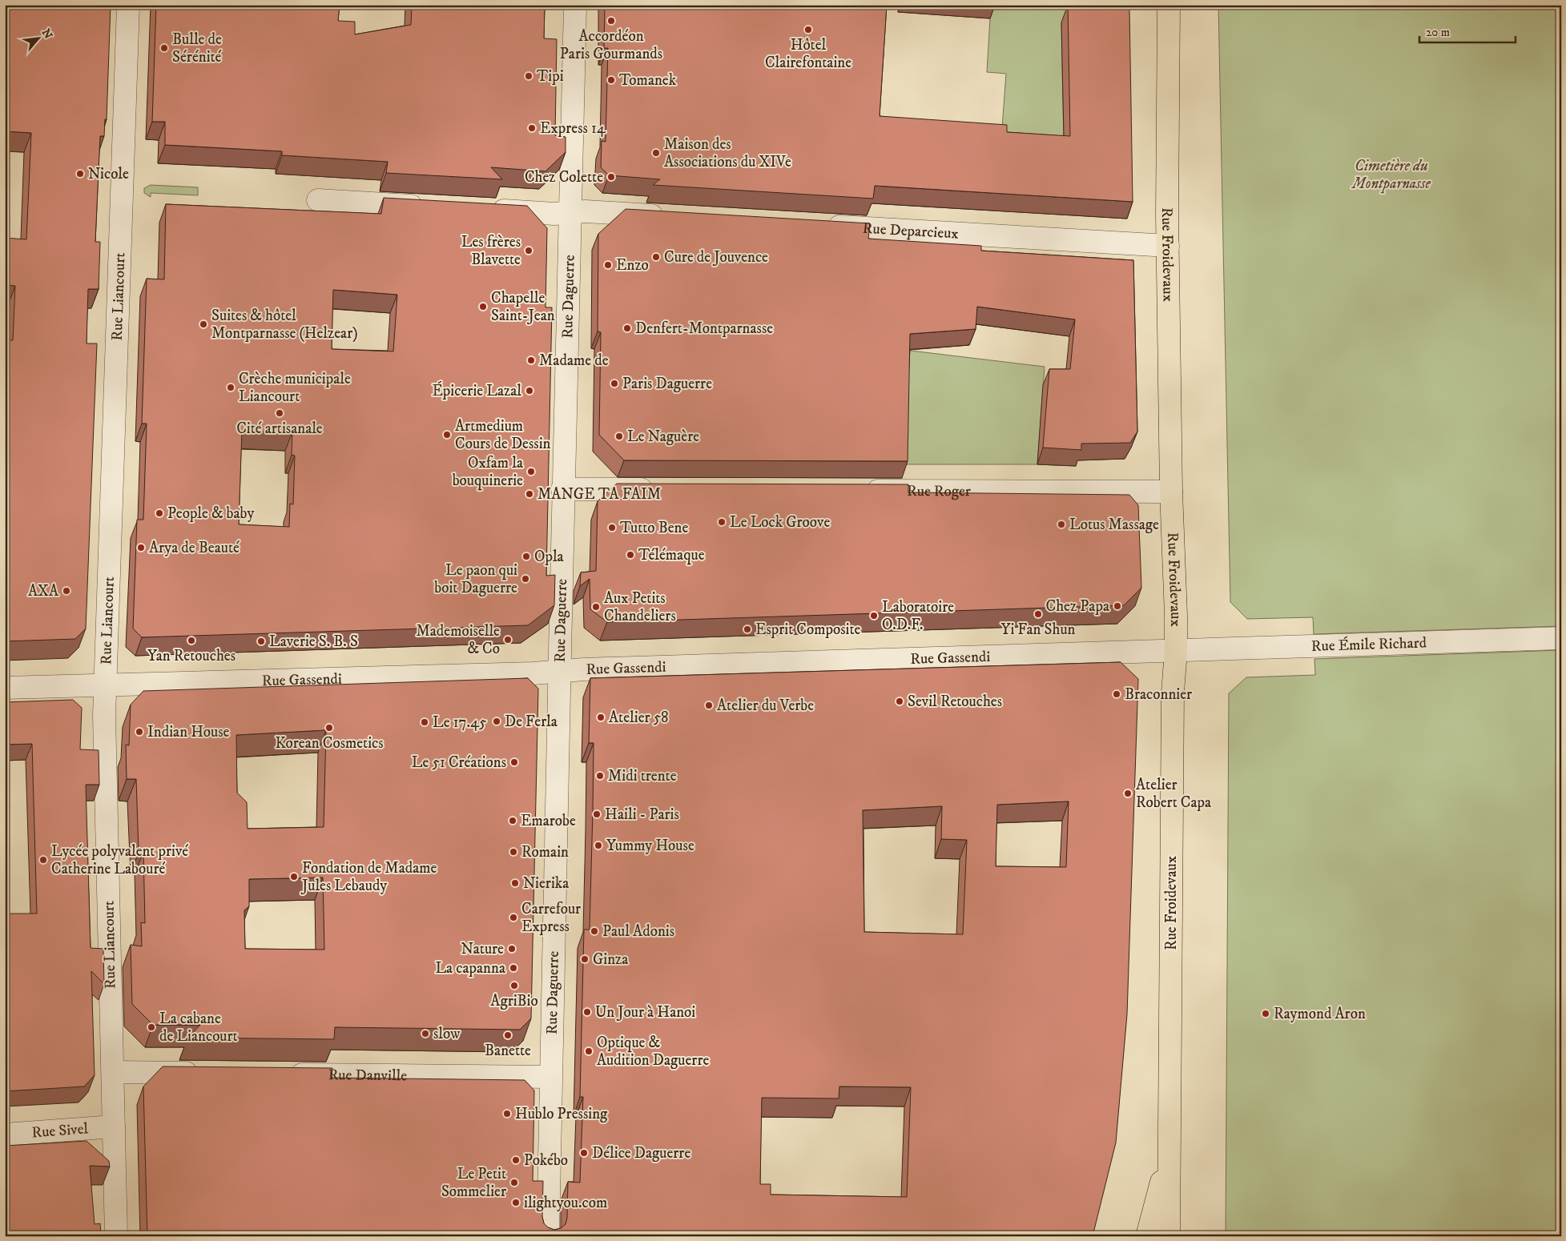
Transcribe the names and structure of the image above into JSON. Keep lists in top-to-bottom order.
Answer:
{
  "streets": {
    "main road": ["Rue Froidevaux"],
    "street": [
      "Rue Deparcieux",
      "Rue Liancourt",
      "Rue Daguerre",
      "Rue Roger",
      "Rue Émile Richard",
      "Rue Gassendi",
      "Rue Danville",
      "Rue Sivel"
    ]
  },
  "crossings": [
    ["Rue Deparcieux", "Rue Froidevaux"],
    ["Rue Froidevaux", "Rue Roger"],
    ["Rue Froidevaux", "Rue Émile Richard"],
    ["Rue Froidevaux", "Rue Gassendi"],
    ["Rue Liancourt", "Rue Gassendi"],
    ["Rue Liancourt", "Rue Sivel"],
    ["Rue Daguerre", "Rue Gassendi"],
    ["Rue Daguerre", "Rue Danville"],
    ["Rue Émile Richard", "Rue Gassendi"]
  ],
  "parks": ["Cimetière du Montparnasse"],
  "places": [
    "Accordéon Paris Gourmands",
    "Hôtel Clairefontaine",
    "Bulle de Sérénité",
    "Tipi",
    "Tomanek",
    "Express 14",
    "Maison des Associations du XIVe",
    "Nicole",
    "Chez Colette",
    "Les frères Blavette",
    "Cure de Jouvence",
    "Enzo",
    "Chapelle Saint-Jean",
    "Suites & hôtel Montparnasse (Helzear)",
    "Denfert-Montparnasse",
    "Madame de",
    "Paris Daguerre",
    "Crèche municipale Liancourt",
    "Épicerie Lazal",
    "Cité artisanale",
    "Artmedium Cours de Dessin",
    "Le Naguère",
    "Oxfam la bouquinerie",
    "MANGE TA FAIM",
    "People & baby",
    "Le Lock Groove",
    "Lotus Massage",
    "Tutto Bene",
    "Arya de Beauté",
    "Télémaque",
    "Opla",
    "Le paon qui boit Daguerre",
    "AXA",
    "Chez Papa",
    "Aux Petits Chandeliers",
    "Yi Fan Shun",
    "Laboratoire O.D.F.",
    "Esprit Composite",
    "Mademoiselle & Co",
    "Yan Retouches",
    "Laverie S. B. S",
    "Braconnier",
    "Sevil Retouches",
    "Atelier du Verbe",
    "Atelier 58",
    "De Ferla",
    "Le 17.45",
    "Korean Cosmetics",
    "Indian House",
    "Le 51 Créations",
    "Midi trente",
    "Atelier Robert Capa",
    "Haili - Paris",
    "Emarobe",
    "Yummy House",
    "Romain",
    "Lycée polyvalent privé Catherine Labouré",
    "Fondation de Madame Jules Lebaudy",
    "Nierika",
    "Carrefour Express",
    "Paul Adonis",
    "Nature",
    "Ginza",
    "La capanna",
    "AgriBio",
    "Un Jour à Hanoi",
    "Raymond Aron",
    "La cabane de Liancourt",
    "slow",
    "Banette",
    "Optique & Audition Daguerre",
    "Hublo Pressing",
    "Délice Daguerre",
    "Pokébo",
    "Le Petit Sommelier",
    "ilightyou.com"
  ],
  "scale_bar": "20 m",
  "north": "top right"
}
